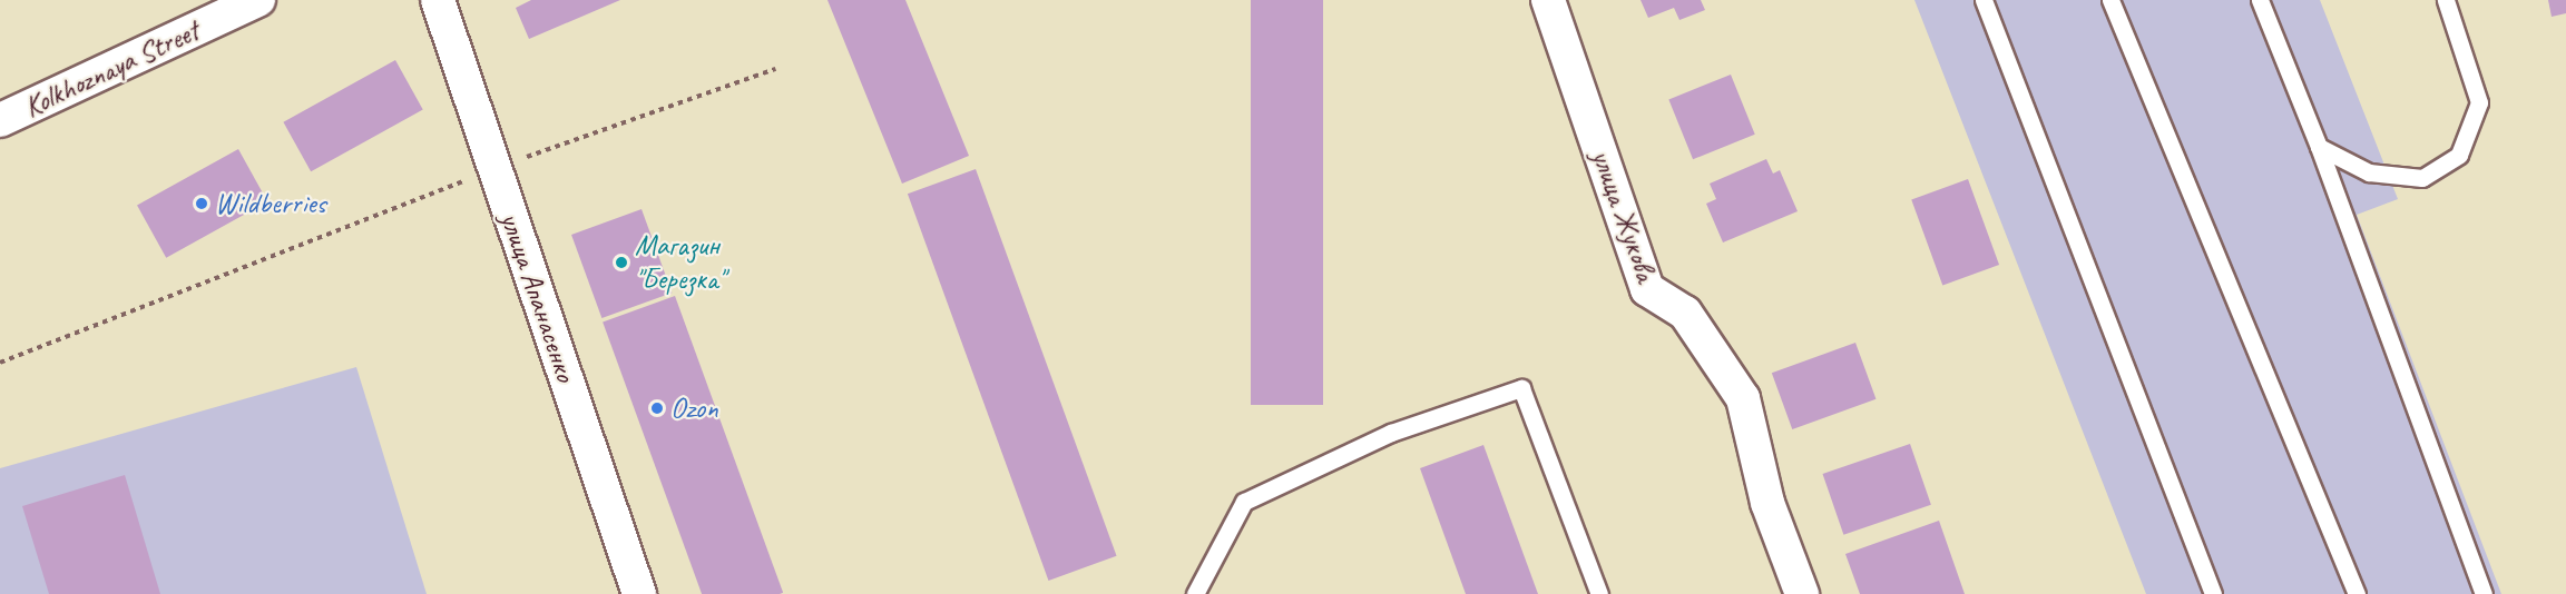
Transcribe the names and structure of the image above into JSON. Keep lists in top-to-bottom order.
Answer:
{
  "streets": {
    "street": ["Kolkhoznaya Street", "улица Жукова", "улица Апанасенко"]
  },
  "places": ["Wildberries", "Магазин \"Березка\"", "Ozon"]
}
